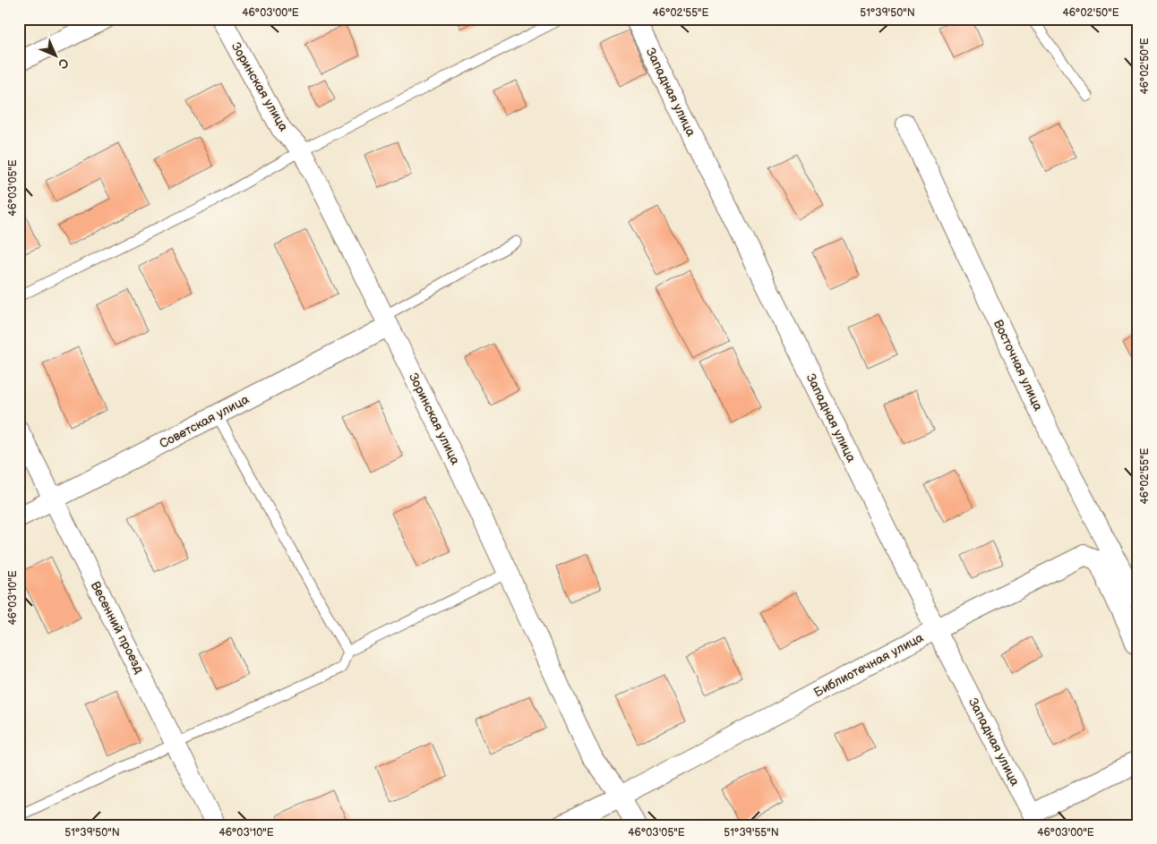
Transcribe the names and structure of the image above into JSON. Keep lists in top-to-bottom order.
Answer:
{
  "streets": {
    "street": [
      "Зоринская улица",
      "Западная улица",
      "Восточная улица",
      "Советская улица",
      "Весенний проезд",
      "Библиотечная улица"
    ]
  },
  "crossings": [
    ["Зоринская улица", "Советская улица"],
    ["Зоринская улица", "Библиотечная улица"],
    ["Западная улица", "Библиотечная улица"],
    ["Советская улица", "Весенний проезд"]
  ],
  "north": "bottom right",
  "coordinates": [
    "46°03'00\"E",
    "46°02'55\"E",
    "51°39'50\"N",
    "46°02'50\"E",
    "46°03'05\"E",
    "46°03'10\"E",
    "51°39'55\"N"
  ]
}
